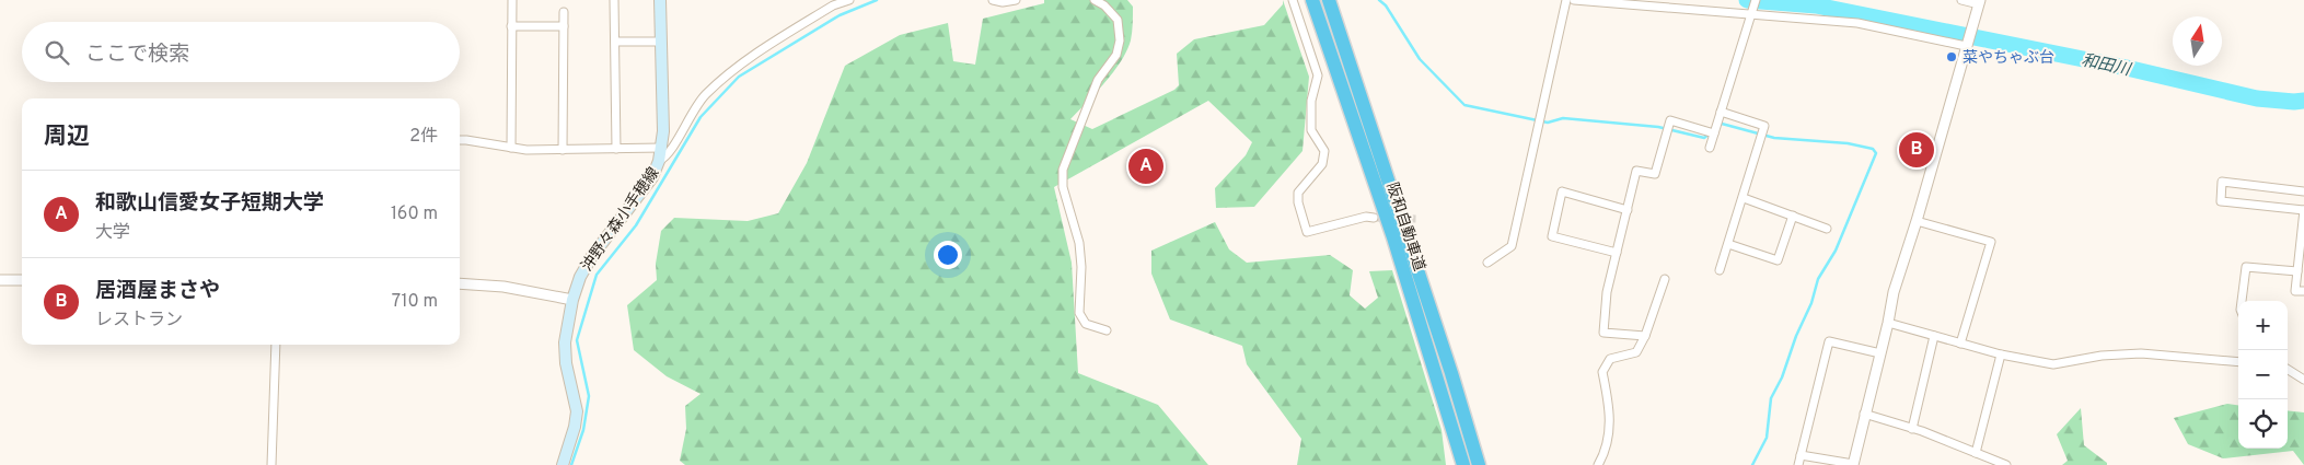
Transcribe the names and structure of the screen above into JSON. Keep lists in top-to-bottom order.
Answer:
{
  "streets": {
    "highway": ["阪和自動車道"],
    "main road": ["沖野々森小手穂線"]
  },
  "water": ["和田川"],
  "places": ["菜やちゃぶ台"],
  "north": "top",
  "page": {
    "search": "ここで検索",
    "heading": ["周辺", "2件"],
    "pins": ["B", "A"],
    "list": [
      {
        "mark": "A",
        "name": "和歌山信愛女子短期大学",
        "note": "大学",
        "value": "160 m"
      },
      {
        "mark": "B",
        "name": "居酒屋まさや",
        "note": "レストラン",
        "value": "710 m"
      }
    ],
    "map_buttons": ["+", "−"]
  }
}
